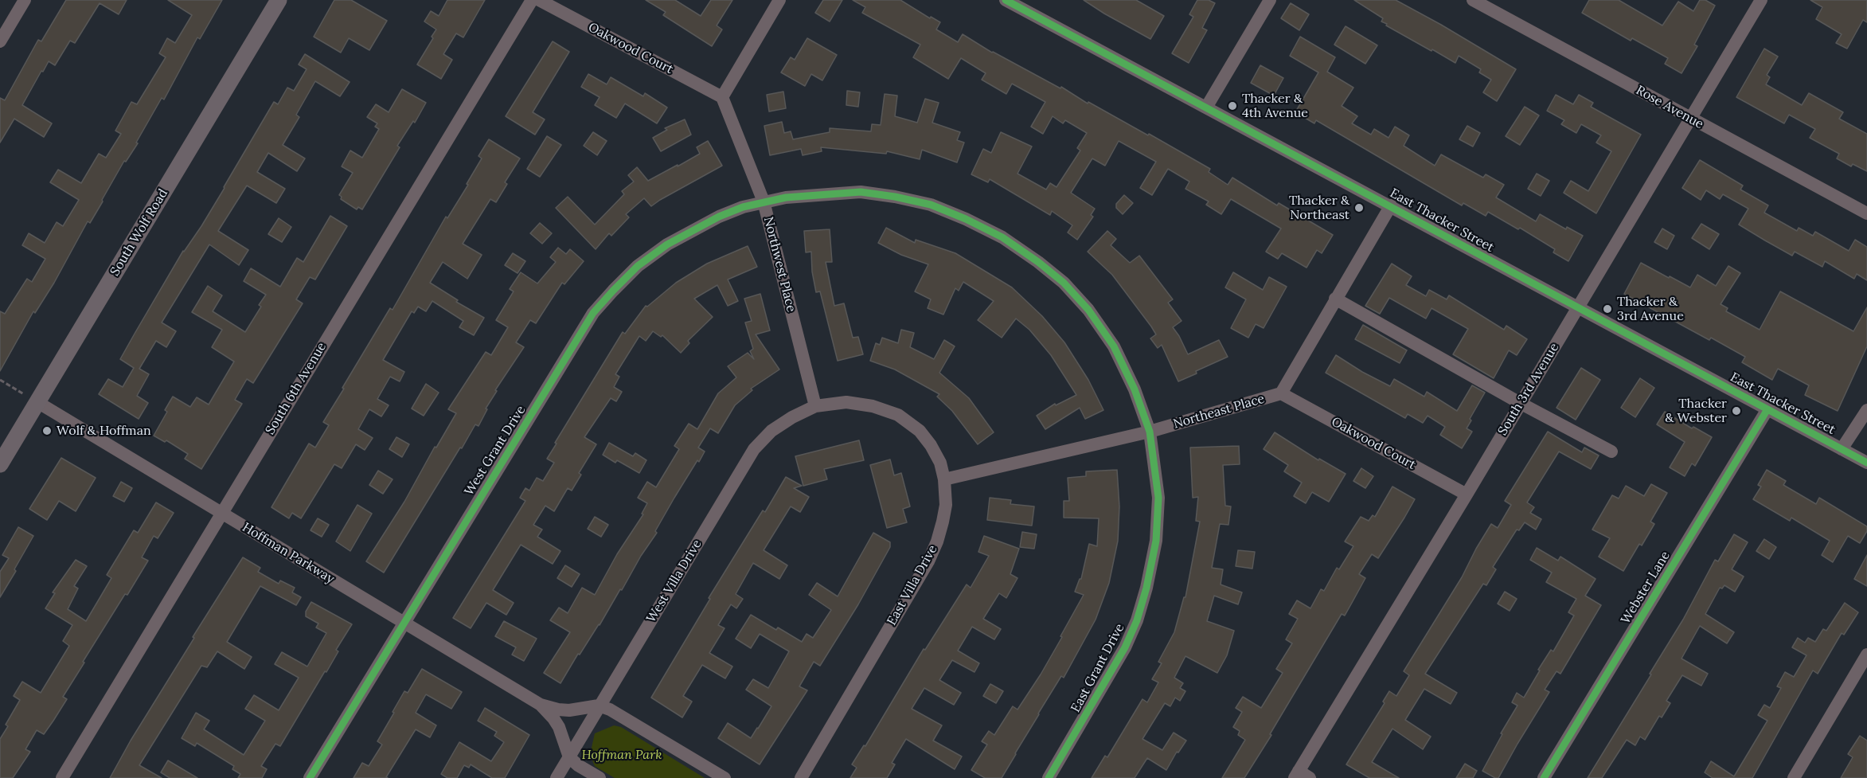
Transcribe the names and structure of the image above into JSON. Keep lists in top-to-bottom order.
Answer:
{
  "streets": {
    "main road": ["South Wolf Road"],
    "street": [
      "Oakwood Court",
      "Rose Avenue",
      "East Thacker Street",
      "Northwest Place",
      "South 6th Avenue",
      "South 3rd Avenue",
      "Northeast Place",
      "West Grant Drive",
      "Hoffman Parkway",
      "West Villa Drive",
      "East Villa Drive",
      "Webster Lane",
      "East Grant Drive"
    ]
  },
  "crossings": [
    ["Oakwood Court", "Northwest Place"],
    ["Oakwood Court", "South 3rd Avenue"],
    ["Oakwood Court", "Northeast Place"],
    ["Rose Avenue", "South 3rd Avenue"],
    ["East Thacker Street", "South 3rd Avenue"],
    ["East Thacker Street", "Northeast Place"],
    ["East Thacker Street", "Webster Lane"],
    ["South Wolf Road", "Hoffman Parkway"],
    ["Northwest Place", "West Grant Drive"],
    ["Northwest Place", "West Villa Drive"],
    ["Northwest Place", "East Villa Drive"],
    ["Northwest Place", "East Grant Drive"],
    ["South 6th Avenue", "Hoffman Parkway"],
    ["Northeast Place", "East Villa Drive"],
    ["Northeast Place", "East Grant Drive"],
    ["West Grant Drive", "Hoffman Parkway"],
    ["West Grant Drive", "East Grant Drive"],
    ["Hoffman Parkway", "West Villa Drive"],
    ["West Villa Drive", "East Villa Drive"]
  ],
  "parks": ["Hoffman Park"],
  "places": [
    "Thacker & 4th Avenue",
    "Thacker & Northeast",
    "Thacker & 3rd Avenue",
    "Thacker & Webster",
    "Wolf & Hoffman"
  ]
}
